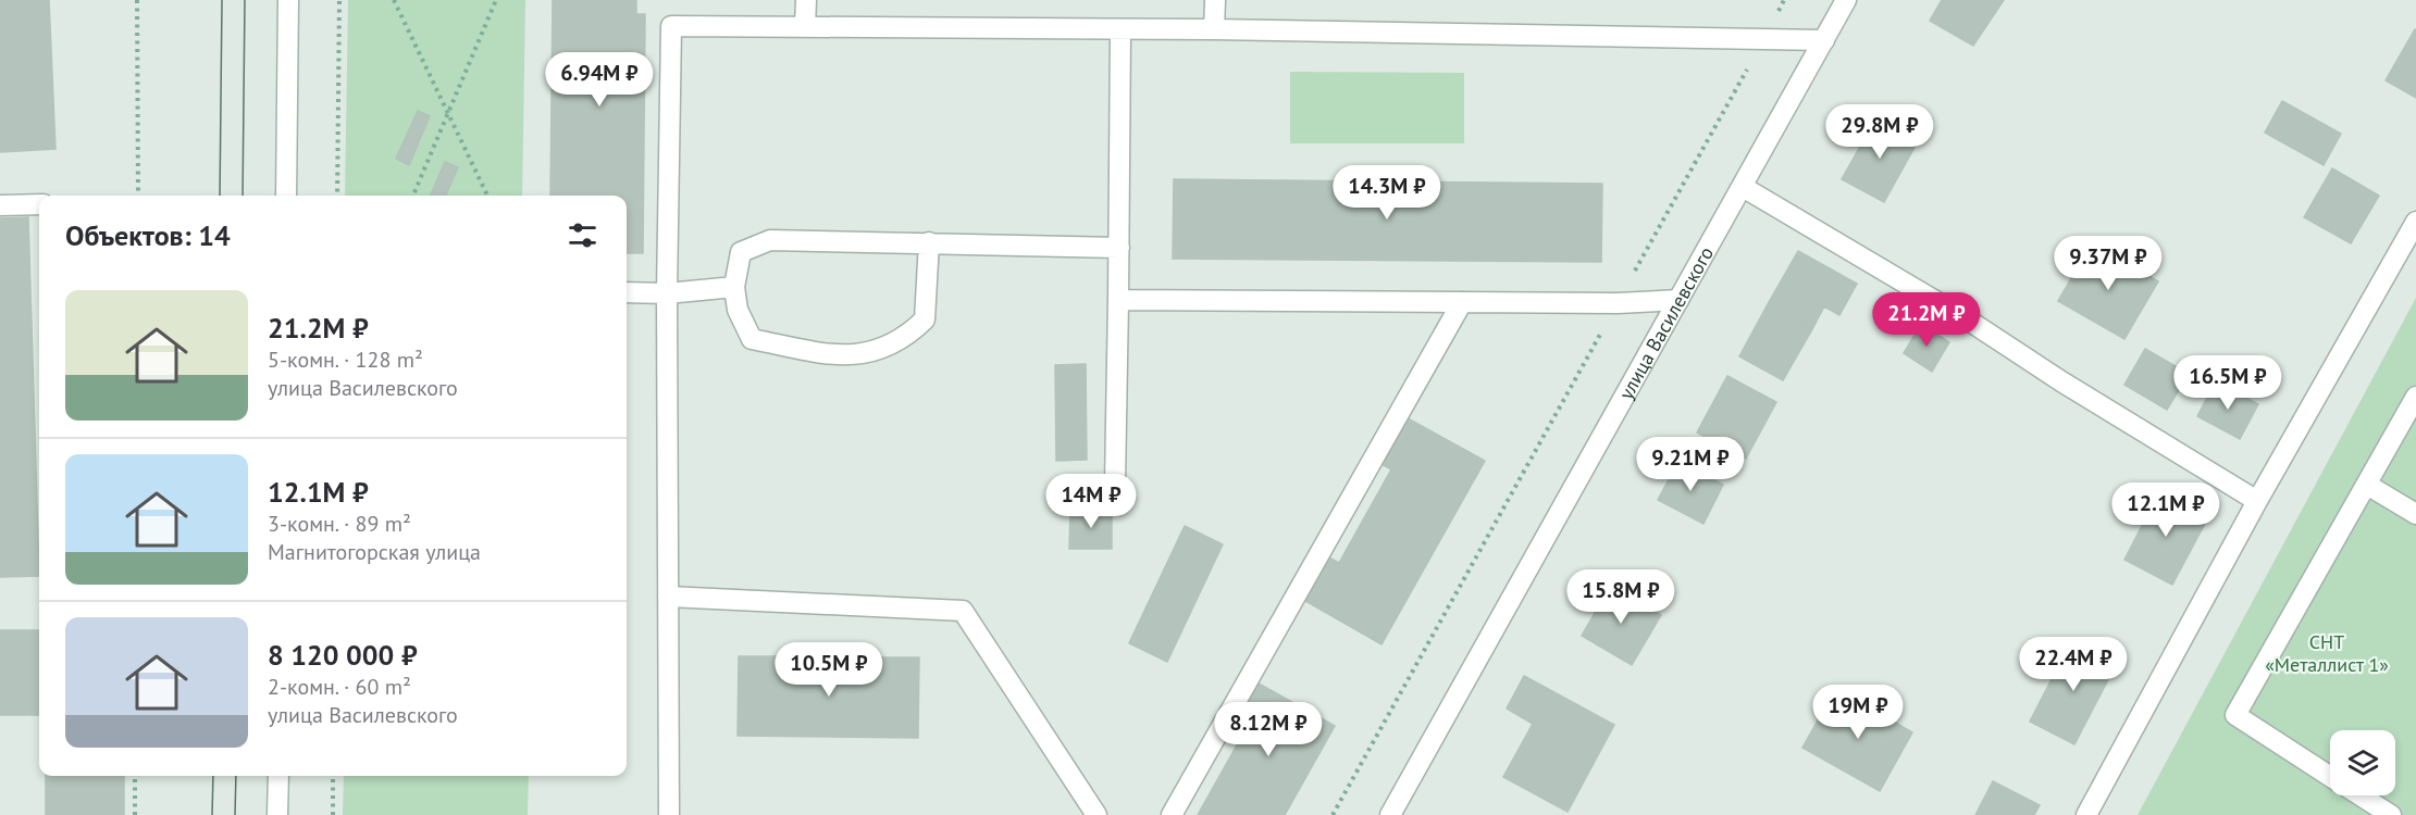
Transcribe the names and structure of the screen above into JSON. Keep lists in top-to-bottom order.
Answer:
{
  "streets": {
    "street": ["улица Василевского"]
  },
  "parks": ["СНТ «Металлист 1»"],
  "page": {
    "price": [
      "6.94M ₽",
      "29.8M ₽",
      "14.3M ₽",
      "9.37M ₽",
      "21.2M ₽",
      "16.5M ₽",
      "9.21M ₽",
      "14M ₽",
      "12.1M ₽",
      "15.8M ₽",
      "22.4M ₽",
      "10.5M ₽",
      "19M ₽",
      "8.12M ₽"
    ],
    "heading": "Объектов: 14",
    "list": [
      {
        "name": "21.2M ₽",
        "note": "5-комн. · 128 m² · улица Василевского"
      },
      {
        "name": "12.1M ₽",
        "note": "3-комн. · 89 m² · Магнитогорская улица"
      },
      {
        "name": "8 120 000 ₽",
        "note": "2-комн. · 60 m² · улица Василевского"
      }
    ]
  }
}
